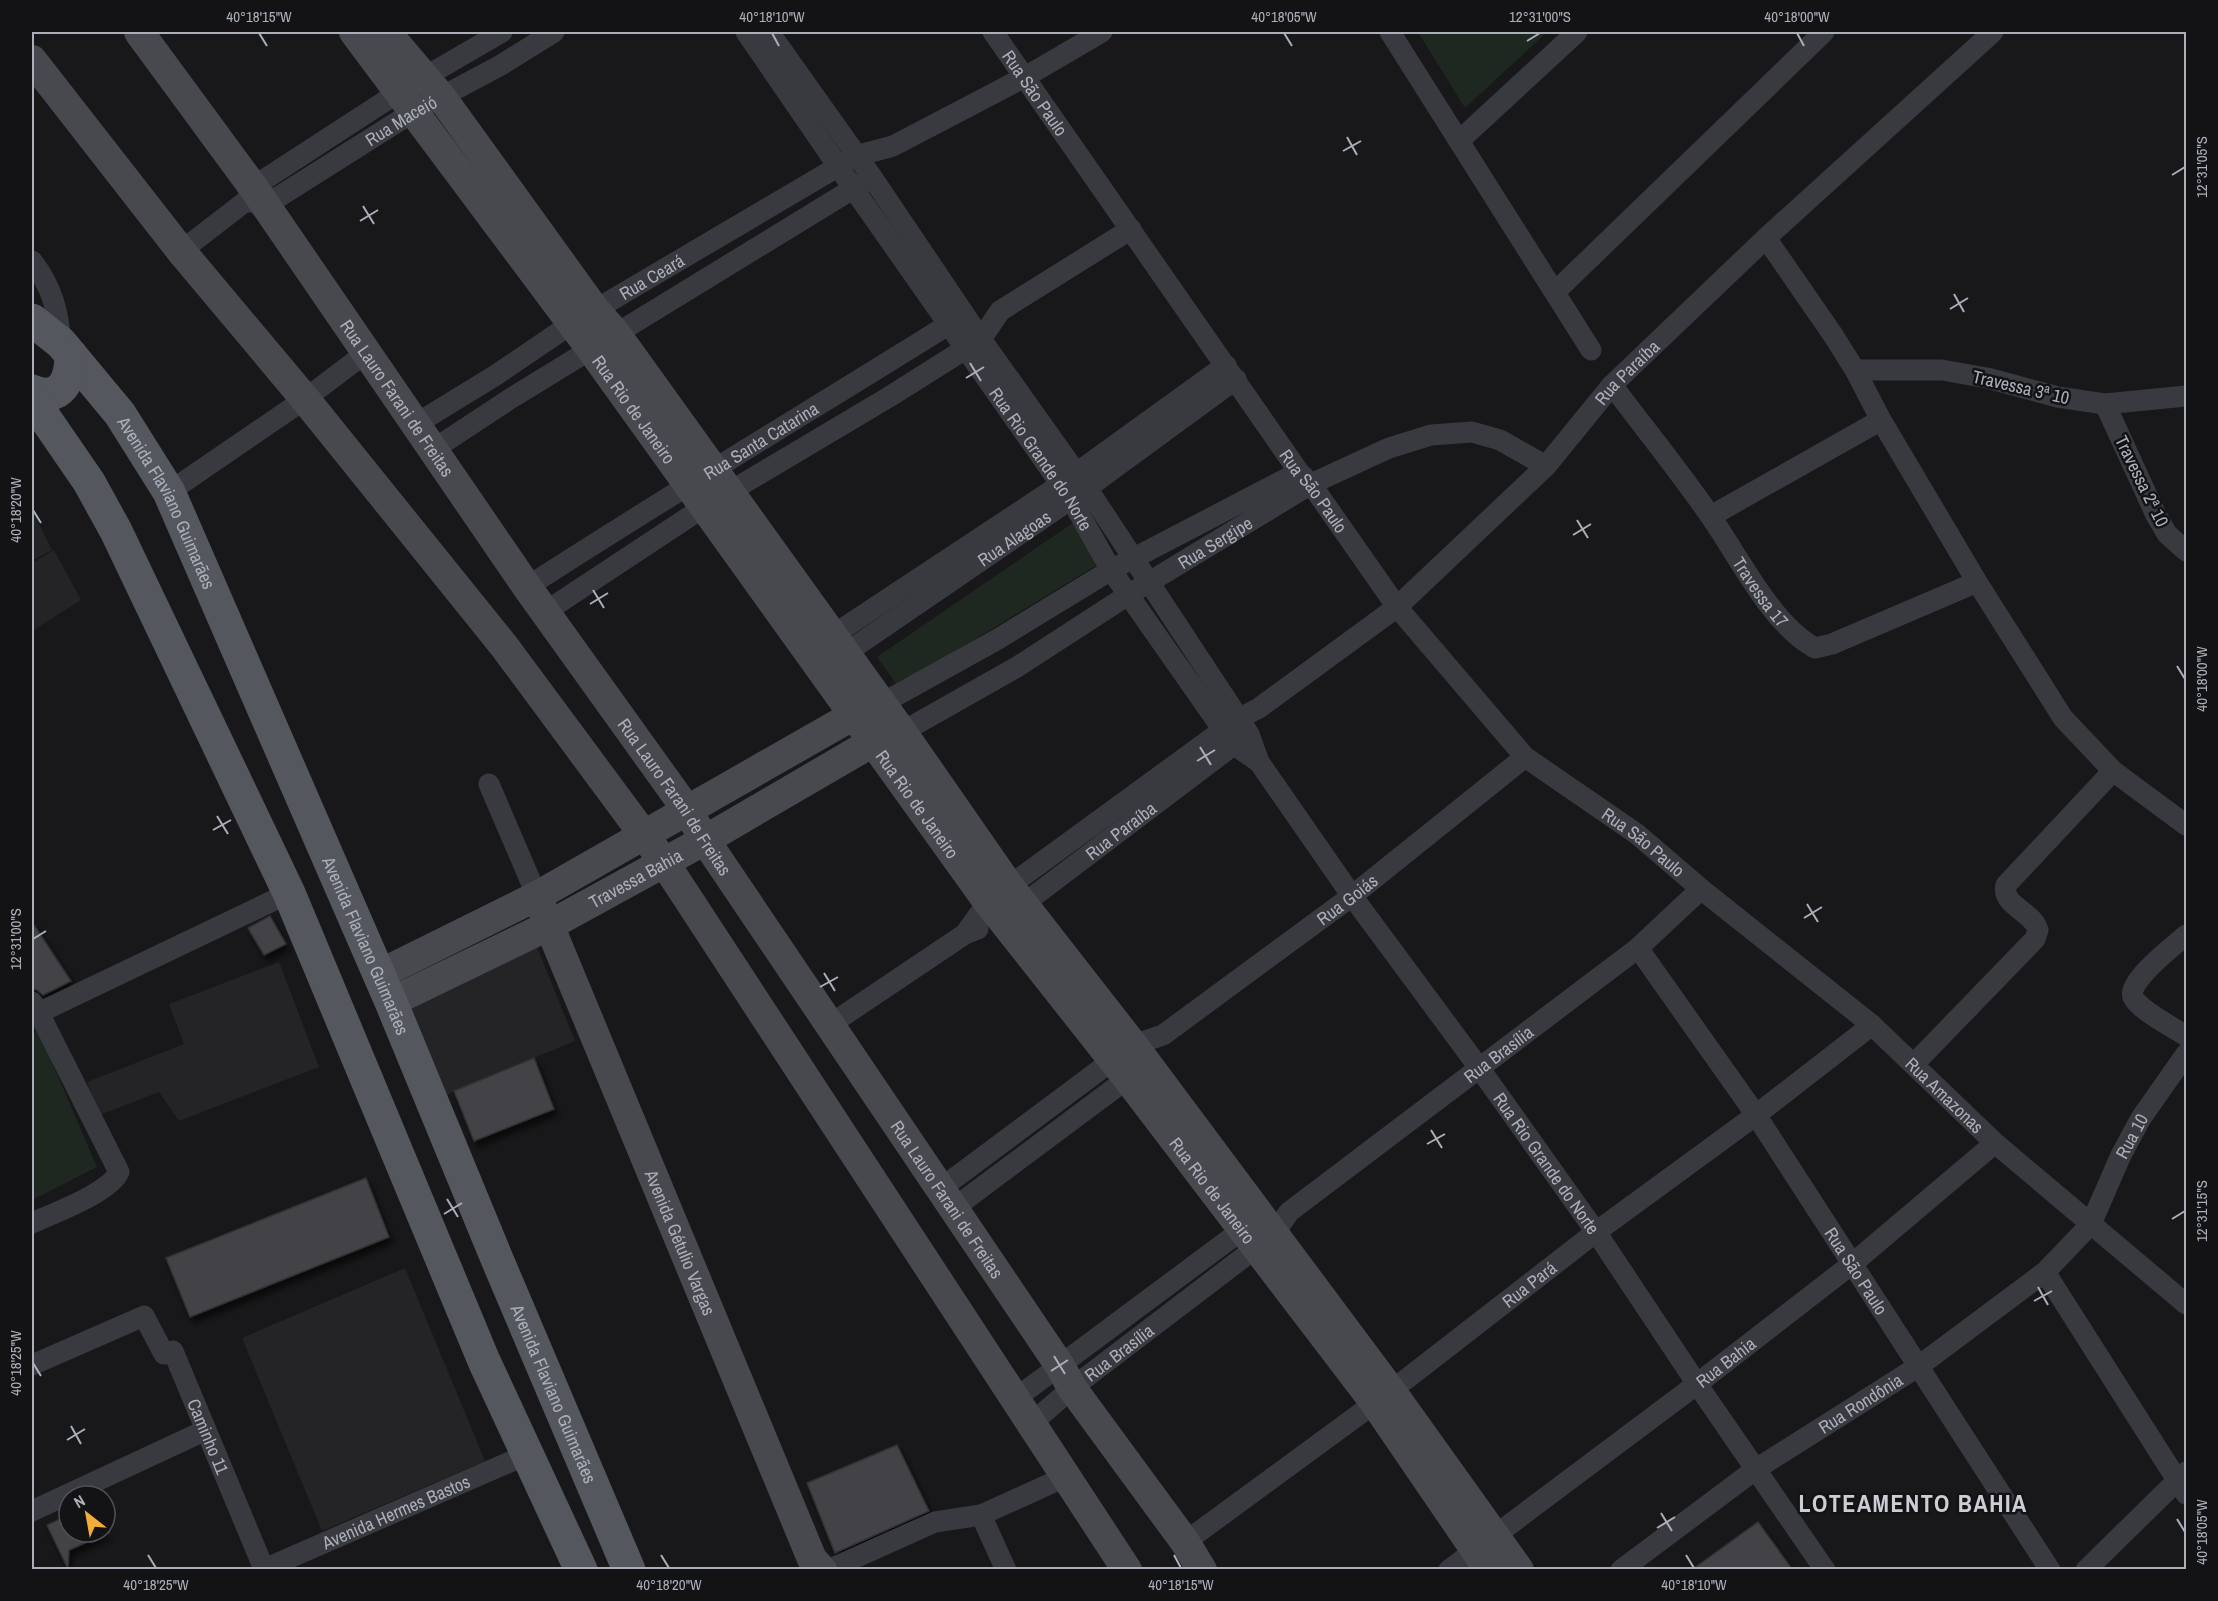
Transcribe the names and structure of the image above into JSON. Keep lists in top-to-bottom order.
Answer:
{
  "streets": {
    "main road": ["Avenida Flaviano Guimarães"],
    "street": [
      "Rua São Paulo",
      "Rua Maceió",
      "Rua Ceará",
      "Rua Paraíba",
      "Travessa 3ª 10",
      "Rua Lauro Farani de Freitas",
      "Rua Rio de Janeiro",
      "Rua Santa Catarina",
      "Rua Rio Grande do Norte",
      "Travessa 2ª 10",
      "Rua Alagoas",
      "Rua Sergipe",
      "Travessa 17",
      "Travessa Bahia",
      "Rua Goiás",
      "Rua Brasília",
      "Rua Amazonas",
      "Rua 10",
      "Avenida Gétulio Vargas",
      "Rua Pará",
      "Rua Bahia",
      "Rua Rondônia",
      "Caminho 11",
      "Avenida Hermes Bastos"
    ]
  },
  "crossings": [
    ["Rua São Paulo", "Rua Ceará"],
    ["Rua São Paulo", "Rua Paraíba"],
    ["Rua São Paulo", "Rua Santa Catarina"],
    ["Rua São Paulo", "Rua Alagoas"],
    ["Rua São Paulo", "Rua Sergipe"],
    ["Rua São Paulo", "Rua Goiás"],
    ["Rua São Paulo", "Rua Brasília"],
    ["Rua São Paulo", "Rua Amazonas"],
    ["Rua São Paulo", "Rua Pará"],
    ["Rua São Paulo", "Rua Bahia"],
    ["Rua São Paulo", "Rua Rondônia"],
    ["Rua Maceió", "Rua Lauro Farani de Freitas"],
    ["Rua Maceió", "Rua Rio de Janeiro"],
    ["Rua Ceará", "Rua Lauro Farani de Freitas"],
    ["Rua Ceará", "Rua Rio de Janeiro"],
    ["Rua Ceará", "Rua Rio Grande do Norte"],
    ["Rua Paraíba", "Rua Lauro Farani de Freitas"],
    ["Rua Paraíba", "Rua Rio de Janeiro"],
    ["Rua Paraíba", "Rua Rio Grande do Norte"],
    ["Rua Paraíba", "Rua Sergipe"],
    ["Rua Paraíba", "Travessa 17"],
    ["Travessa 3ª 10", "Travessa 2ª 10"],
    ["Rua Lauro Farani de Freitas", "Rua Santa Catarina"],
    ["Rua Lauro Farani de Freitas", "Travessa Bahia"],
    ["Rua Lauro Farani de Freitas", "Rua Goiás"],
    ["Rua Lauro Farani de Freitas", "Rua Brasília"],
    ["Rua Lauro Farani de Freitas", "Rua Pará"],
    ["Rua Rio de Janeiro", "Rua Santa Catarina"],
    ["Rua Rio de Janeiro", "Rua Alagoas"],
    ["Rua Rio de Janeiro", "Rua Sergipe"],
    ["Rua Rio de Janeiro", "Travessa Bahia"],
    ["Rua Rio de Janeiro", "Rua Goiás"],
    ["Rua Rio de Janeiro", "Rua Brasília"],
    ["Rua Rio de Janeiro", "Rua Pará"],
    ["Rua Rio de Janeiro", "Rua Bahia"],
    ["Rua Santa Catarina", "Rua Rio Grande do Norte"],
    ["Rua Rio Grande do Norte", "Rua Alagoas"],
    ["Rua Rio Grande do Norte", "Rua Sergipe"],
    ["Rua Rio Grande do Norte", "Rua Goiás"],
    ["Rua Rio Grande do Norte", "Rua Brasília"],
    ["Rua Rio Grande do Norte", "Rua Pará"],
    ["Rua Rio Grande do Norte", "Rua Bahia"],
    ["Rua Rio Grande do Norte", "Rua Rondônia"],
    ["Avenida Flaviano Guimarães", "Travessa Bahia"],
    ["Rua Sergipe", "Travessa Bahia"],
    ["Travessa Bahia", "Avenida Gétulio Vargas"],
    ["Rua Brasília", "Rua Amazonas"],
    ["Rua Amazonas", "Rua 10"],
    ["Rua Amazonas", "Rua Pará"],
    ["Rua Amazonas", "Rua Bahia"],
    ["Rua Amazonas", "Rua Rondônia"],
    ["Rua 10", "Rua Rondônia"],
    ["Caminho 11", "Avenida Hermes Bastos"]
  ],
  "districts": ["LOTEAMENTO BAHIA"],
  "north": "top left",
  "coordinates": [
    "40°18'15\"W",
    "40°18'10\"W",
    "40°18'05\"W",
    "12°31'00\"S",
    "40°18'00\"W",
    "12°31'05\"S",
    "40°18'20\"W",
    "12°31'15\"S",
    "40°18'25\"W"
  ]
}
